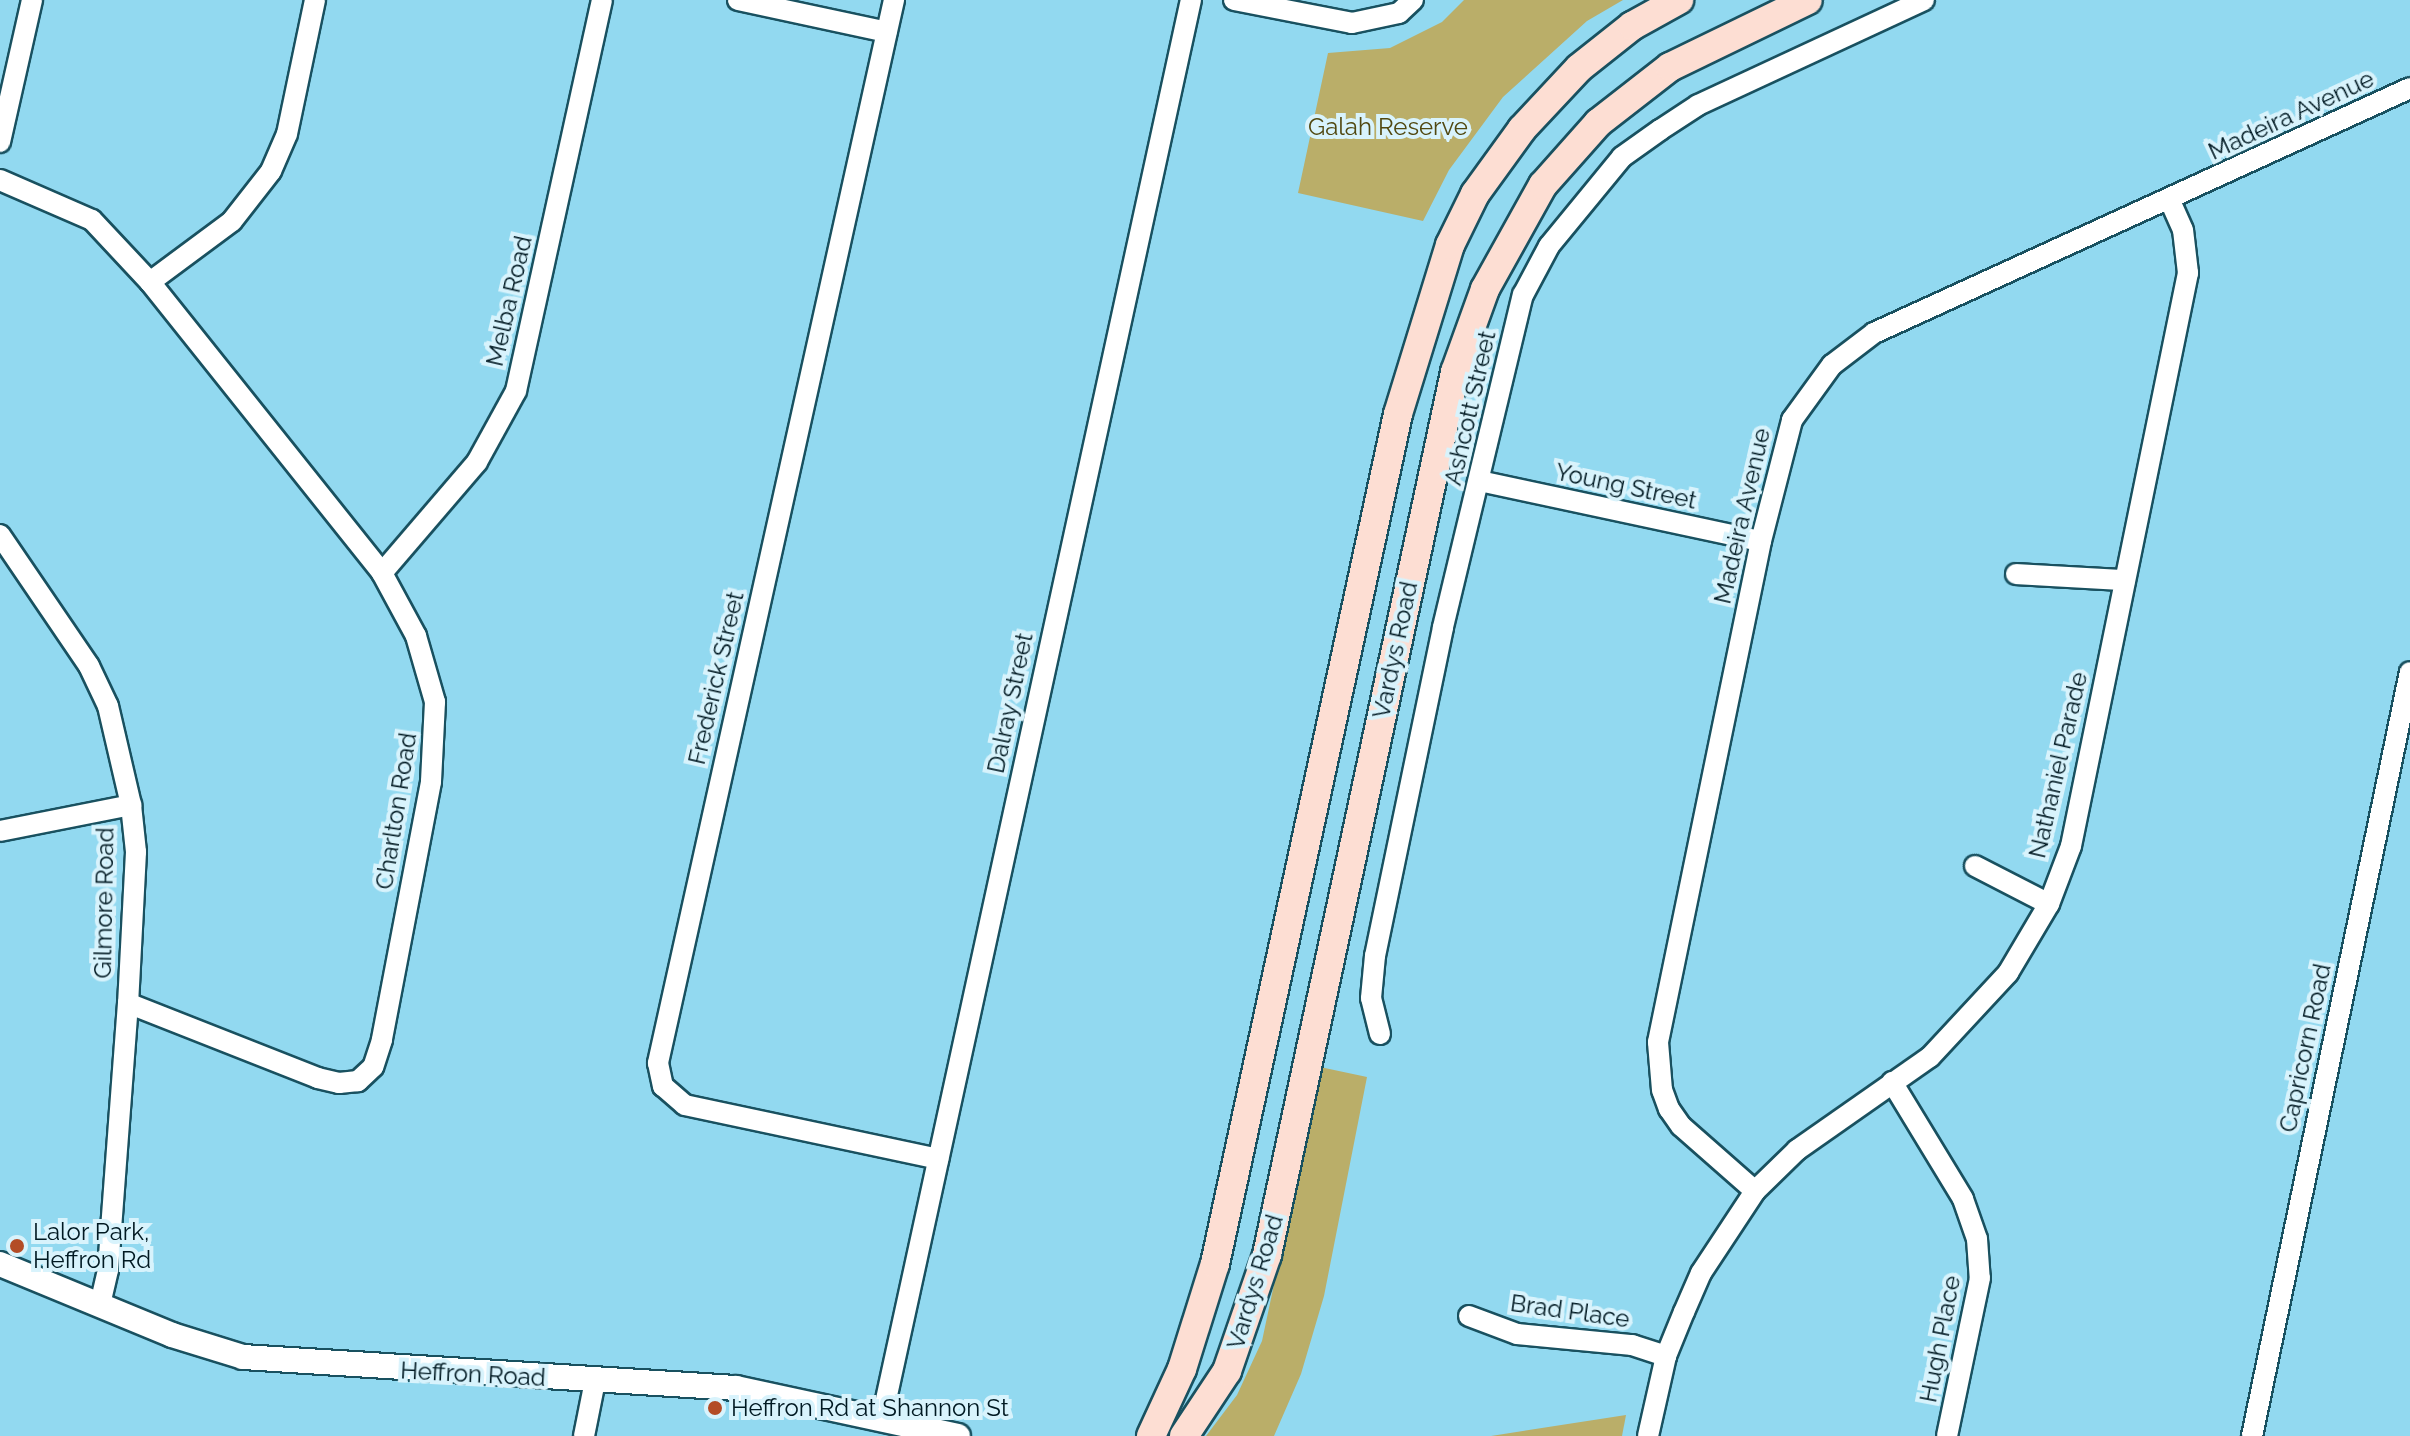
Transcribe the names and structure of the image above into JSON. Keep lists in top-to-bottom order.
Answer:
{
  "streets": {
    "main road": ["Vardys Road"],
    "street": [
      "Madeira Avenue",
      "Melba Road",
      "Ashcott Street",
      "Young Street",
      "Frederick Street",
      "Dalray Street",
      "Nathaniel Parade",
      "Charlton Road",
      "Gilmore Road",
      "Capricorn Road",
      "Brad Place",
      "Hugh Place",
      "Heffron Road"
    ]
  },
  "crossings": [
    ["Madeira Avenue", "Young Street"],
    ["Madeira Avenue", "Nathaniel Parade"],
    ["Melba Road", "Charlton Road"],
    ["Ashcott Street", "Young Street"],
    ["Frederick Street", "Dalray Street"],
    ["Dalray Street", "Heffron Road"],
    ["Nathaniel Parade", "Brad Place"],
    ["Nathaniel Parade", "Hugh Place"],
    ["Charlton Road", "Gilmore Road"],
    ["Gilmore Road", "Heffron Road"]
  ],
  "parks": ["Galah Reserve"],
  "places": ["Lalor Park, Heffron Rd", "Heffron Rd at Shannon St"]
}
